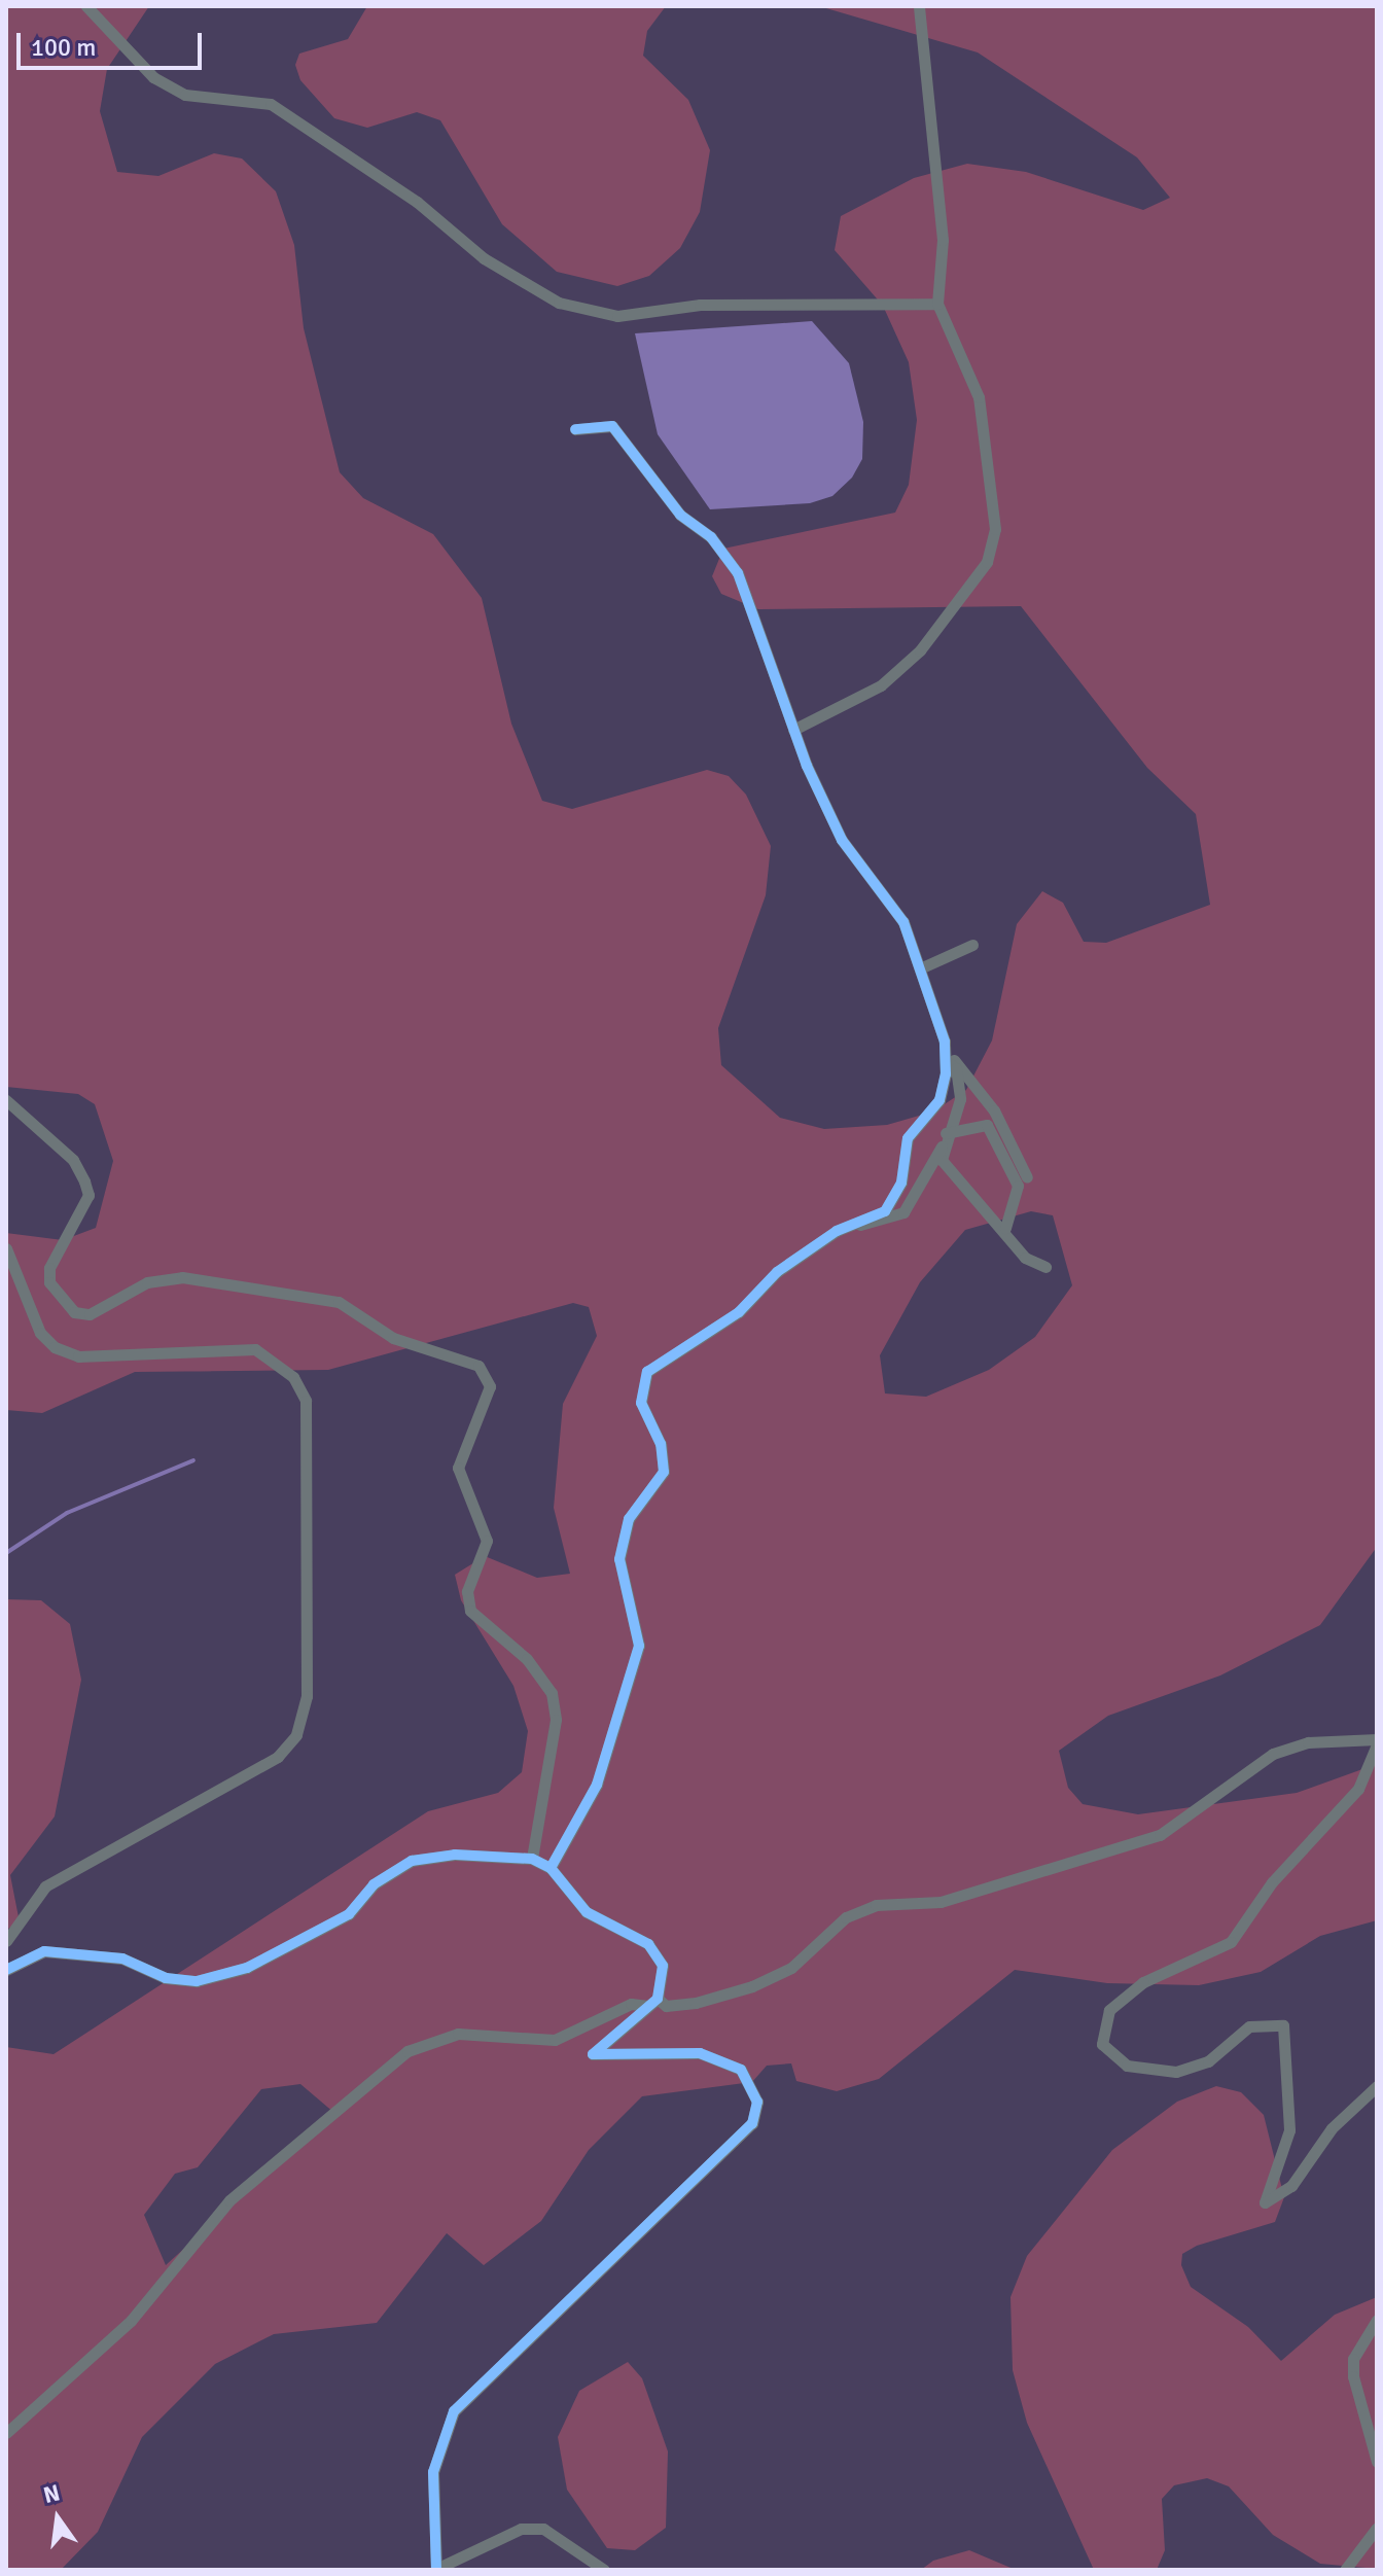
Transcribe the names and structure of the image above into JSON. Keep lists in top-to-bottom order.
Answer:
{
  "scale_bar": "100 m",
  "north": "top"
}
